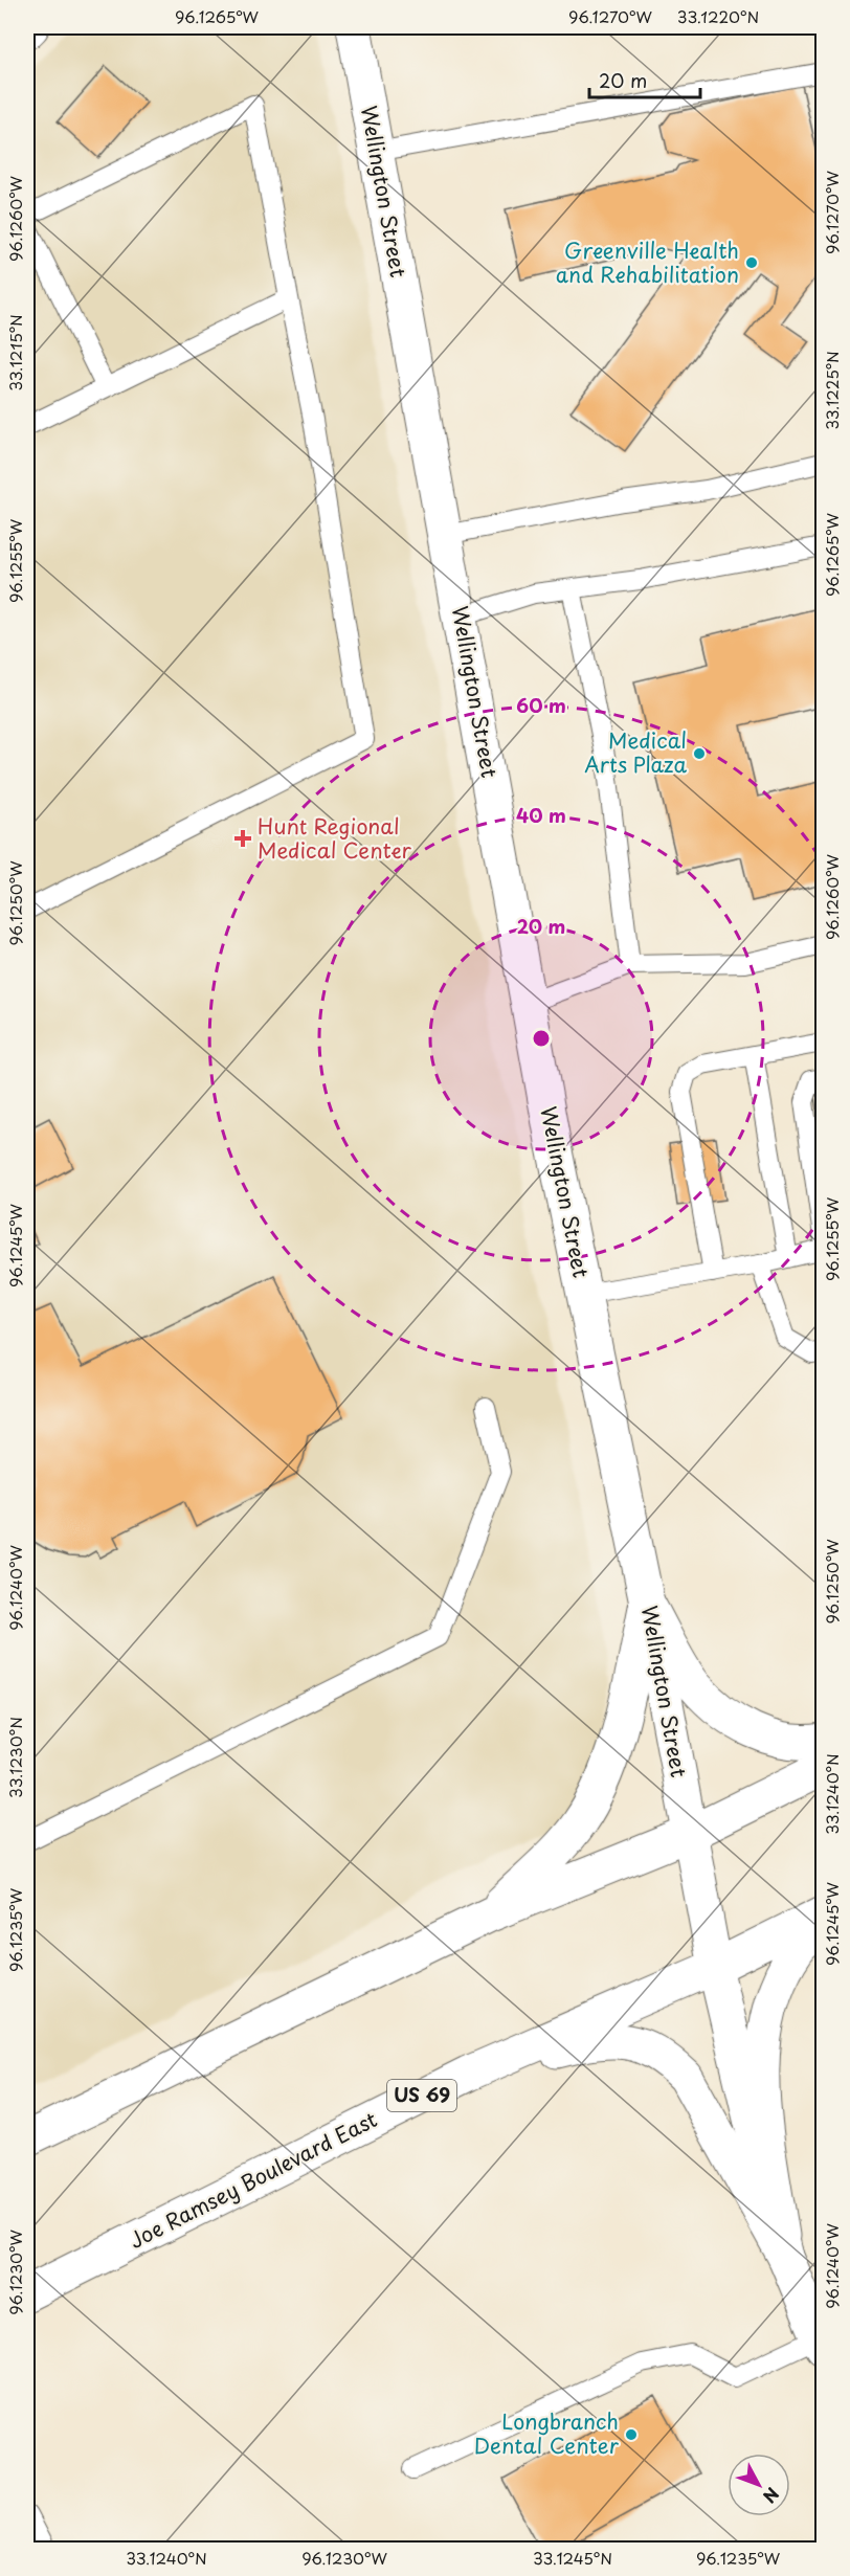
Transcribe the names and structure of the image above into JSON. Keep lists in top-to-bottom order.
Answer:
{
  "streets": {
    "main road": ["Wellington Street", "US 69", "Joe Ramsey Boulevard East"]
  },
  "crossings": [
    ["Wellington Street", "Joe Ramsey Boulevard East"]
  ],
  "places": {
    "other": ["Greenville Health and Rehabilitation", "Medical Arts Plaza", "Longbranch Dental Center"],
    "health": ["Hunt Regional Medical Center"]
  },
  "scale_bar": "20 m",
  "north": "bottom right",
  "coordinates": [
    "96.1265°W",
    "96.1270°W",
    "33.1220°N",
    "96.1260°W",
    "33.1215°N",
    "33.1225°N",
    "96.1255°W",
    "96.1250°W",
    "96.1245°W",
    "96.1240°W",
    "33.1230°N",
    "33.1240°N",
    "96.1235°W",
    "96.1230°W",
    "33.1245°N"
  ],
  "rings": ["60 m", "40 m", "20 m"]
}
